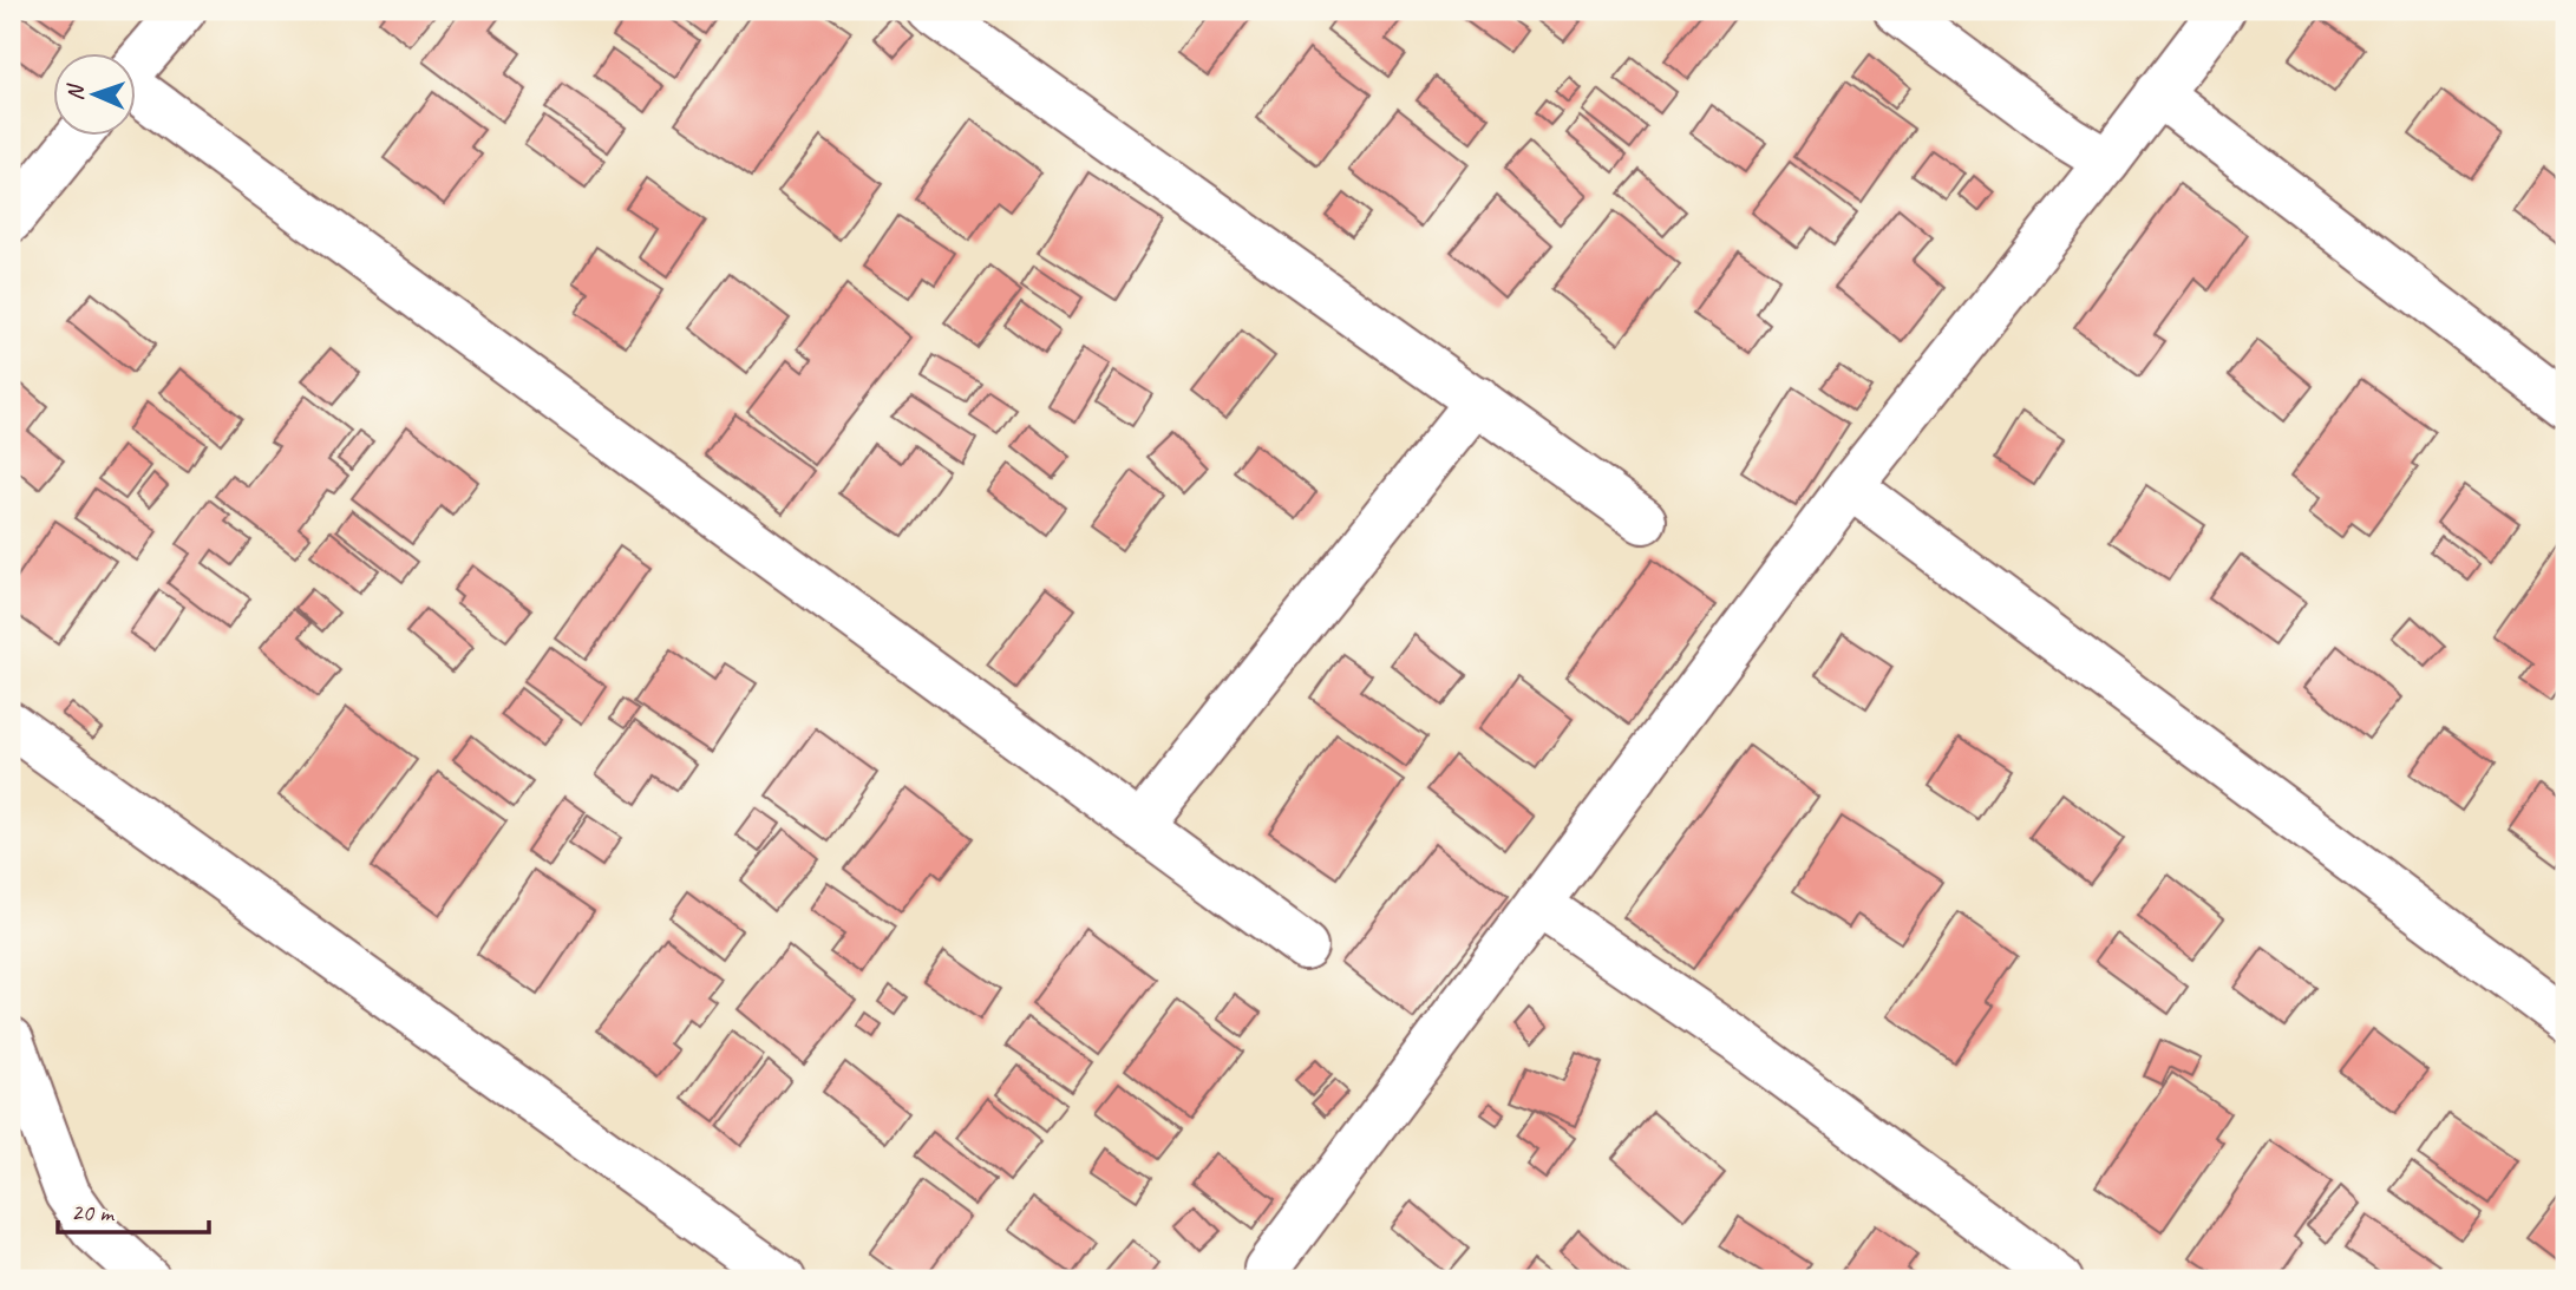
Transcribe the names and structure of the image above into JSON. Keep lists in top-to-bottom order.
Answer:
{
  "scale_bar": "20 m",
  "north": "left"
}
